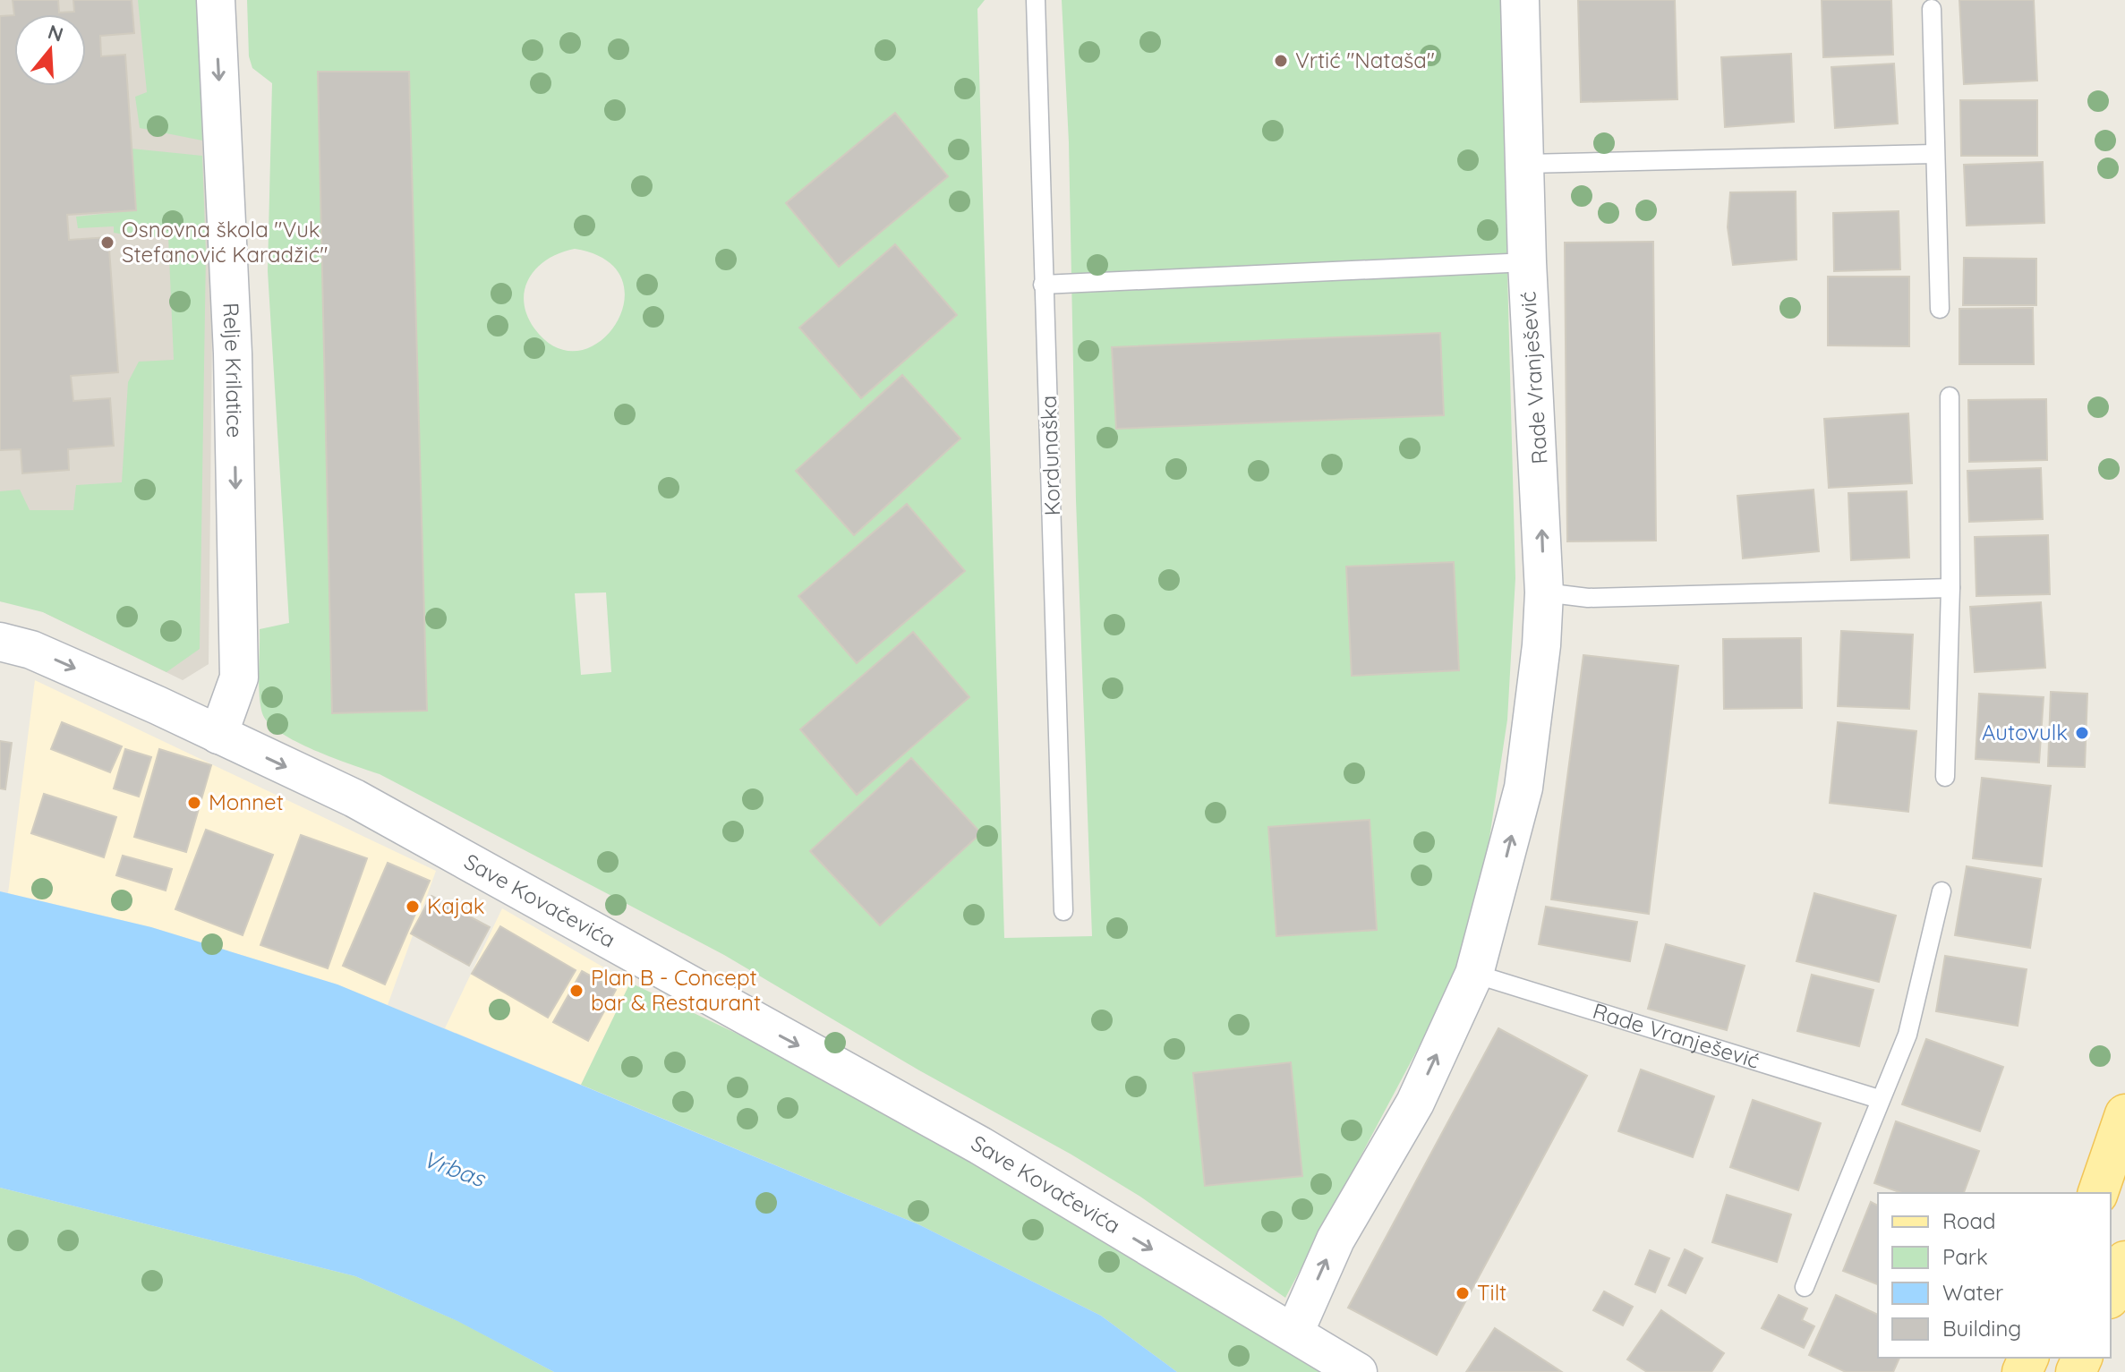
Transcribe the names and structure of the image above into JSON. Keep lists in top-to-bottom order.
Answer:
{
  "streets": {
    "street": ["Relje Krilatice", "Rade Vranješević", "Save Kovačevića"],
    "lane": ["Kordunaška"]
  },
  "crossings": [
    ["Relje Krilatice", "Save Kovačevića"],
    ["Rade Vranješević", "Save Kovačevića"]
  ],
  "one_way": ["Relje Krilatice", "Rade Vranješević", "Save Kovačevića"],
  "water": ["Vrbas"],
  "places": [
    "Vrtić \"Nataša\"",
    "Osnovna škola \"Vuk Stefanović Karadžić\"",
    "Autovulk",
    "Monnet",
    "Kajak",
    "Plan B - Concept bar & Restaurant",
    "Tilt"
  ],
  "legend": [
    "Road",
    "Park",
    "Water",
    "Building"
  ],
  "north": "top"
}
